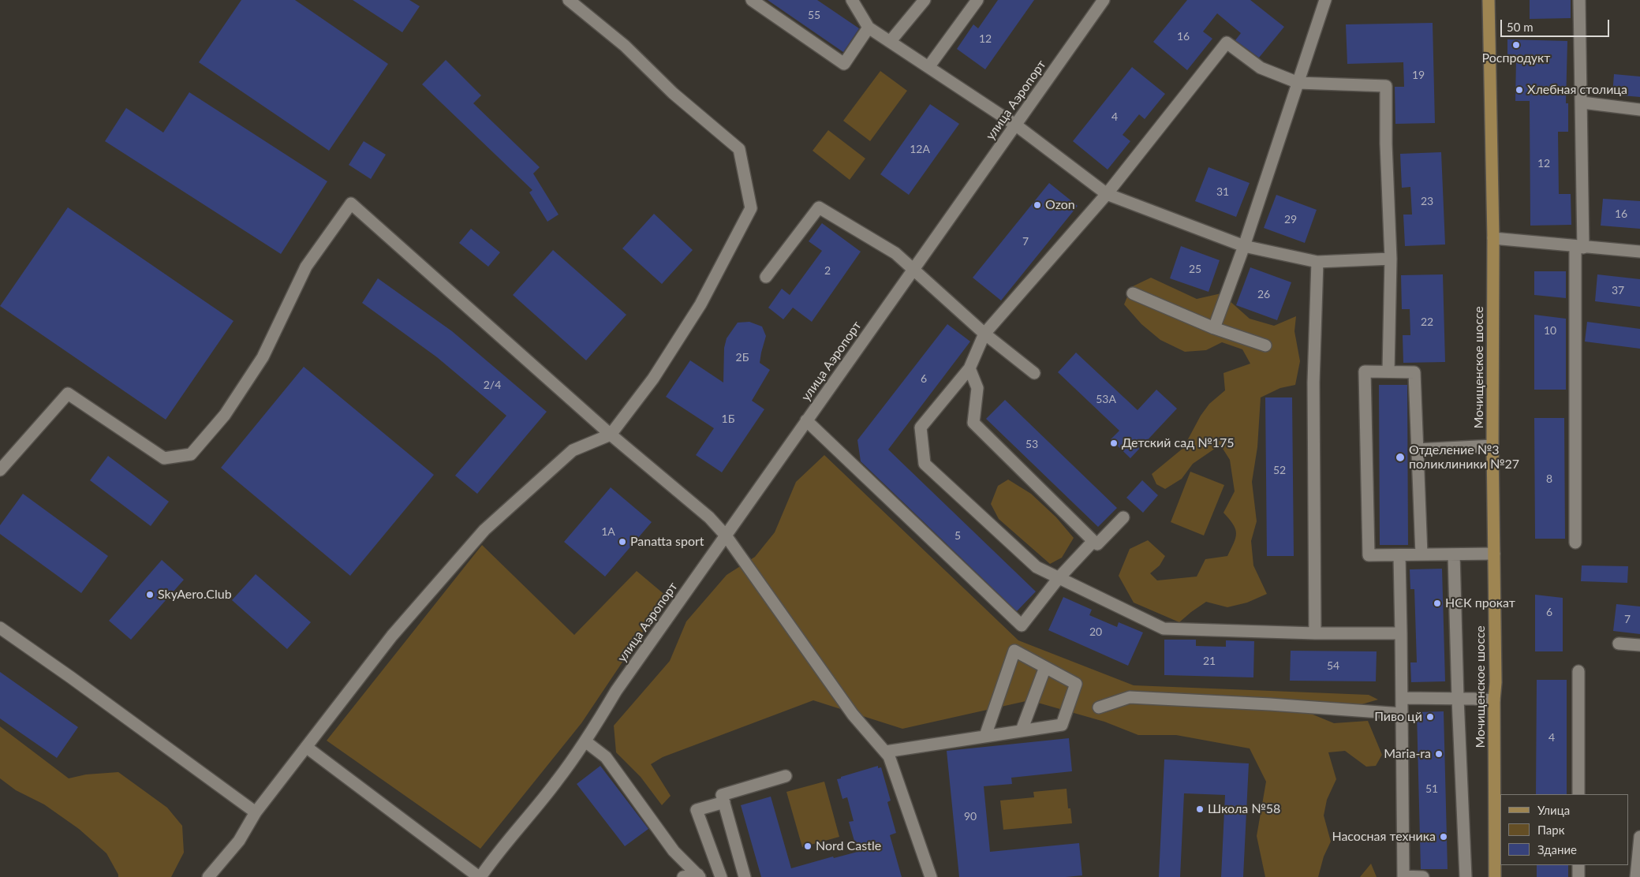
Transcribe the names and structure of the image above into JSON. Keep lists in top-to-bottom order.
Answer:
{
  "streets": {
    "main road": ["Мочищенское шоссе"],
    "street": ["улица Аэропорт"]
  },
  "places": [
    "Роспродукт",
    "Хлебная столица",
    "Ozon",
    "Детский сад №175",
    "Отделение №3 поликлиники №27",
    "Panatta sport",
    "SkyAero.Club",
    "НСК прокат",
    "Пиво цй",
    "Maria-ra",
    "Школа №58",
    "Насосная техника",
    "Nord Castle"
  ],
  "house_numbers": [
    "55",
    "16",
    "12",
    "19",
    "4",
    "12А",
    "12",
    "31",
    "23",
    "16",
    "29",
    "7",
    "25",
    "2",
    "37",
    "26",
    "22",
    "10",
    "2Б",
    "6",
    "2/4",
    "53А",
    "1Б",
    "53",
    "52",
    "8",
    "1А",
    "5",
    "6",
    "7",
    "20",
    "21",
    "54",
    "4",
    "51",
    "90"
  ],
  "legend": ["Улица", "Парк", "Здание"],
  "scale_bar": "50 m"
}
